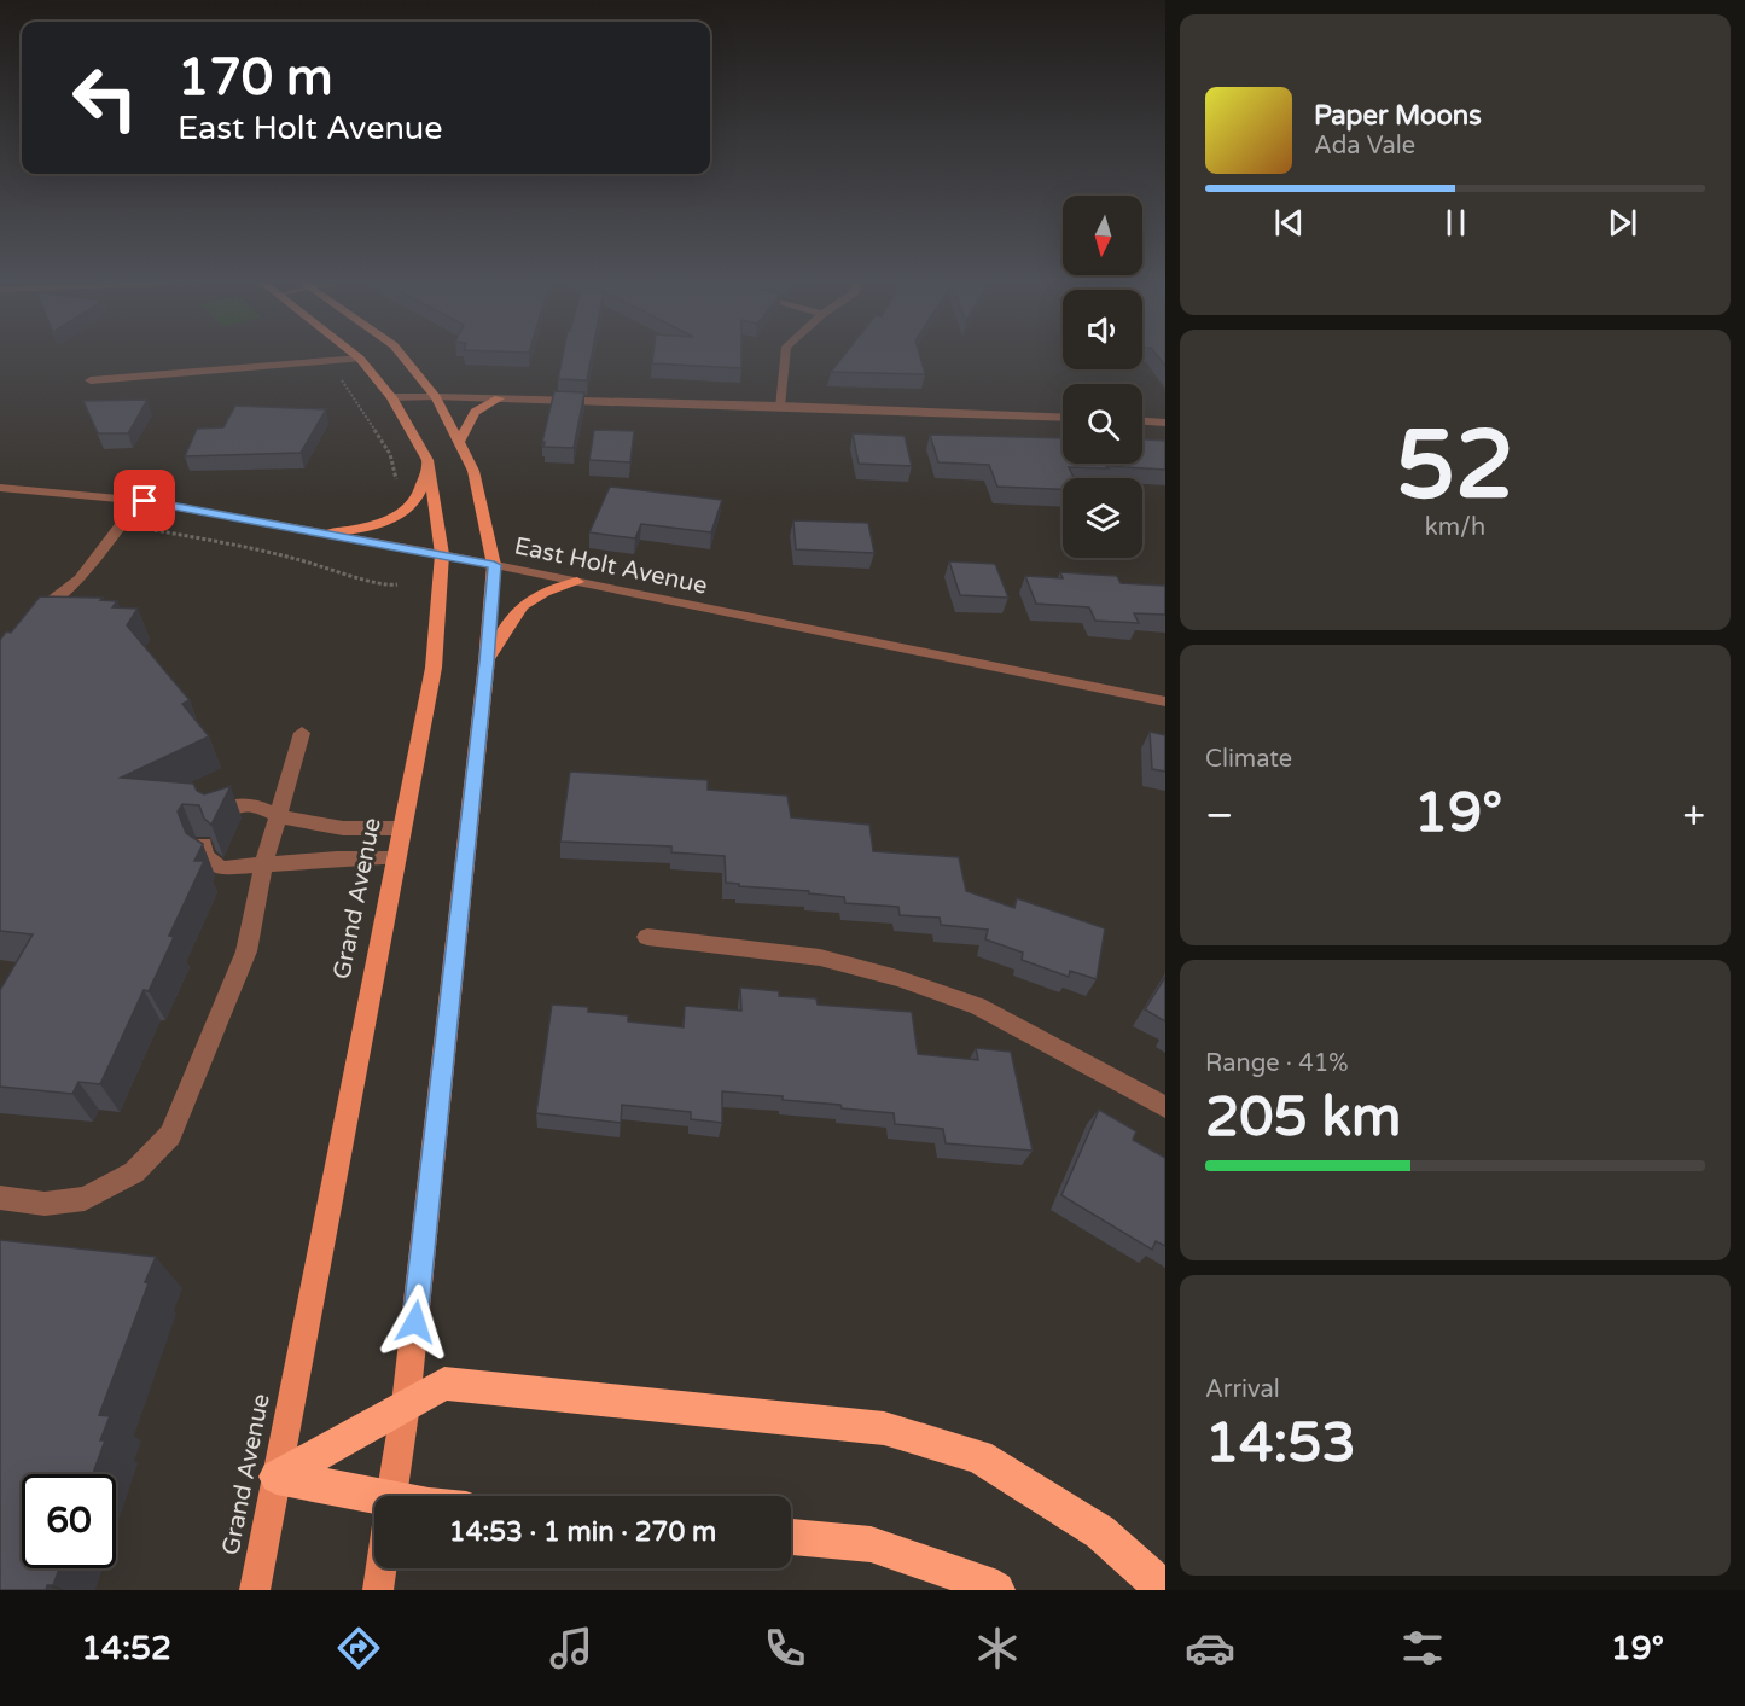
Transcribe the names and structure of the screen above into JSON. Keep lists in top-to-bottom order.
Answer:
{
  "streets": {
    "main road": ["Grand Avenue"],
    "street": ["East Holt Avenue"]
  },
  "crossings": [
    ["East Holt Avenue", "Grand Avenue"]
  ],
  "north": "bottom",
  "page": {
    "turn": ["170 m", "East Holt Avenue"],
    "song": ["Paper Moons", "Ada Vale"],
    "tile": [
      ["52", "km/h"],
      "Climate",
      ["Range · 41%", "205 km"],
      ["Arrival", "14:53"]
    ],
    "heat": ["−", "19°", "+"],
    "limit": "60",
    "trip": "14:53 · 1 min · 270 m",
    "tabs": ["14:52", "19°"]
  }
}
